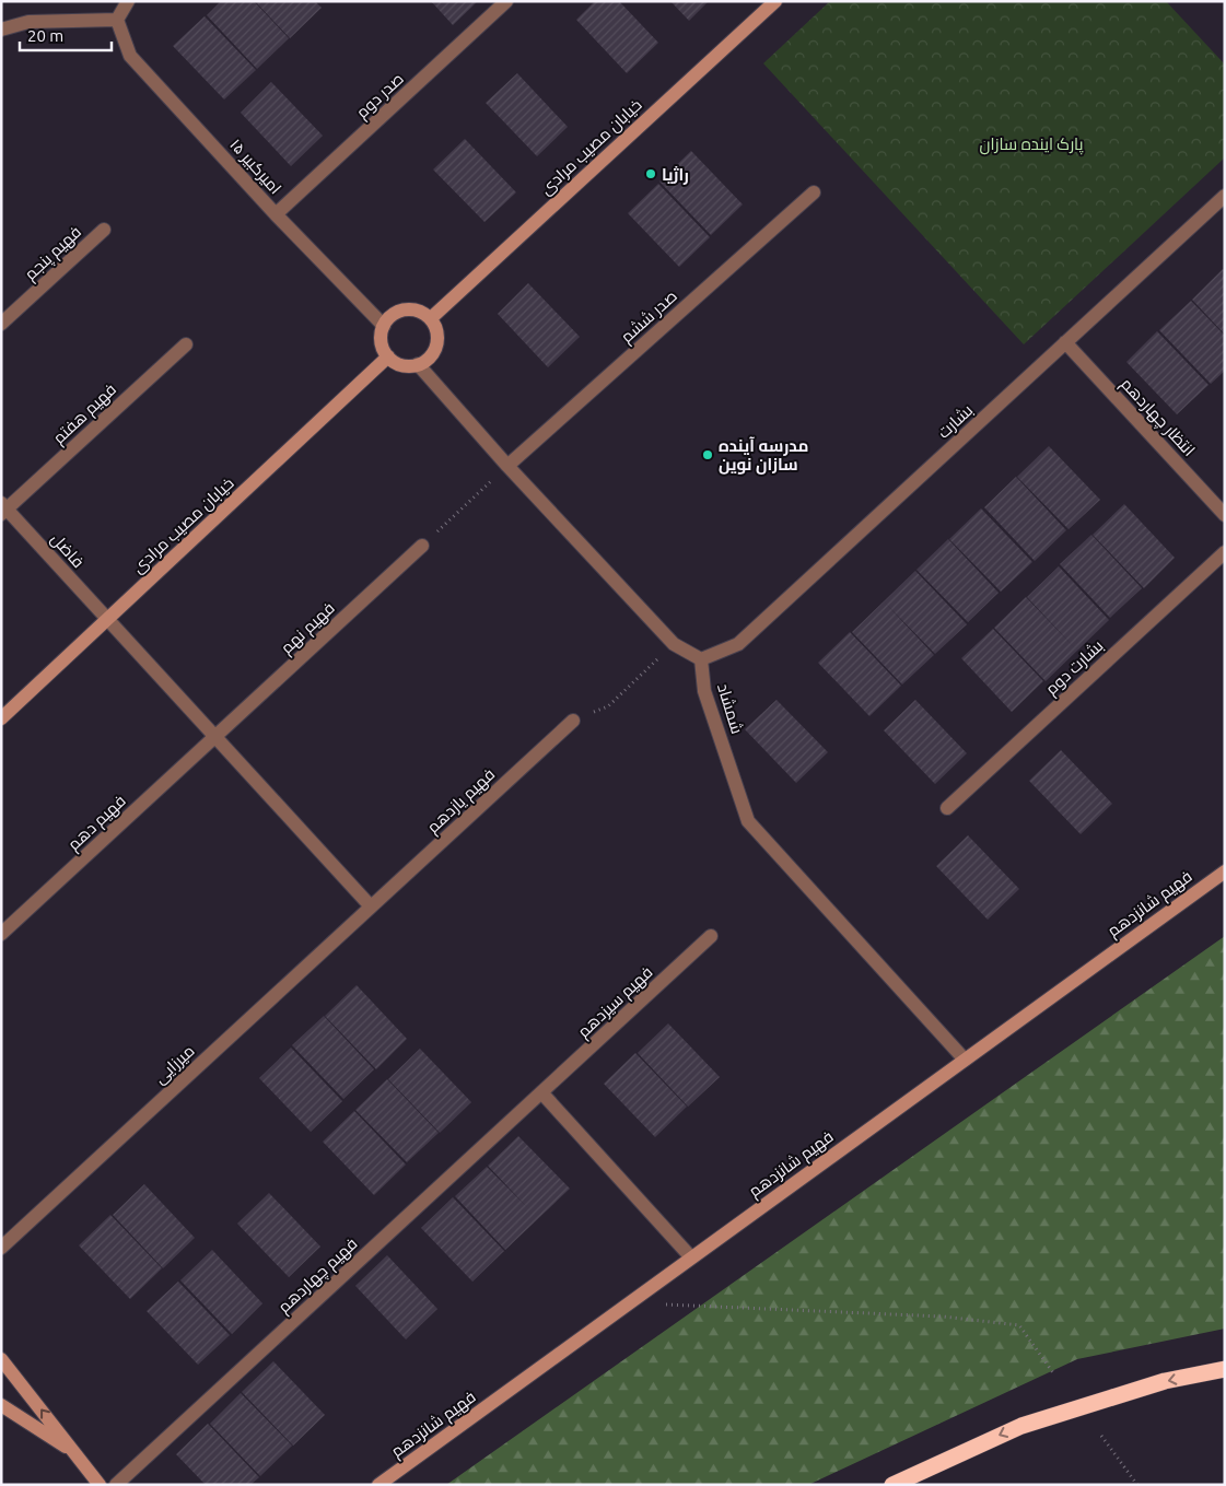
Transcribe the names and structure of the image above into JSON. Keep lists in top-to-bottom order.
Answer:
{
  "streets": {
    "street": [
      "صدر دوم",
      "خیابان مصیب مرادی",
      "امیرکبیر ۱۵",
      "فهیم پنجم",
      "صدر ششم",
      "فهیم هفتم",
      "انتظار چهاردهم",
      "بشارت",
      "فاضل",
      "فهیم نهم",
      "بشارت دوم",
      "شمشاد",
      "فهیم یازدهم",
      "فهیم دهم",
      "فهیم شانزدهم",
      "فهیم سیزدهم",
      "میرزایی",
      "فهیم چهاردهم"
    ]
  },
  "crossings": [
    ["صدر دوم", "امیرکبیر ۱۵"],
    ["خیابان مصیب مرادی", "امیرکبیر ۱۵"],
    ["خیابان مصیب مرادی", "فاضل"],
    ["فهیم هفتم", "فاضل"],
    ["انتظار چهاردهم", "بشارت"],
    ["بشارت", "شمشاد"],
    ["فاضل", "فهیم نهم"],
    ["فاضل", "فهیم یازدهم"],
    ["فاضل", "فهیم دهم"],
    ["فاضل", "میرزایی"],
    ["فهیم نهم", "فهیم دهم"],
    ["شمشاد", "فهیم شانزدهم"],
    ["فهیم یازدهم", "میرزایی"],
    ["فهیم سیزدهم", "فهیم چهاردهم"]
  ],
  "parks": ["پارک اینده سازان"],
  "places": ["راژیا", "مدرسه آینده سازان نوین"],
  "scale_bar": "20 m"
}
